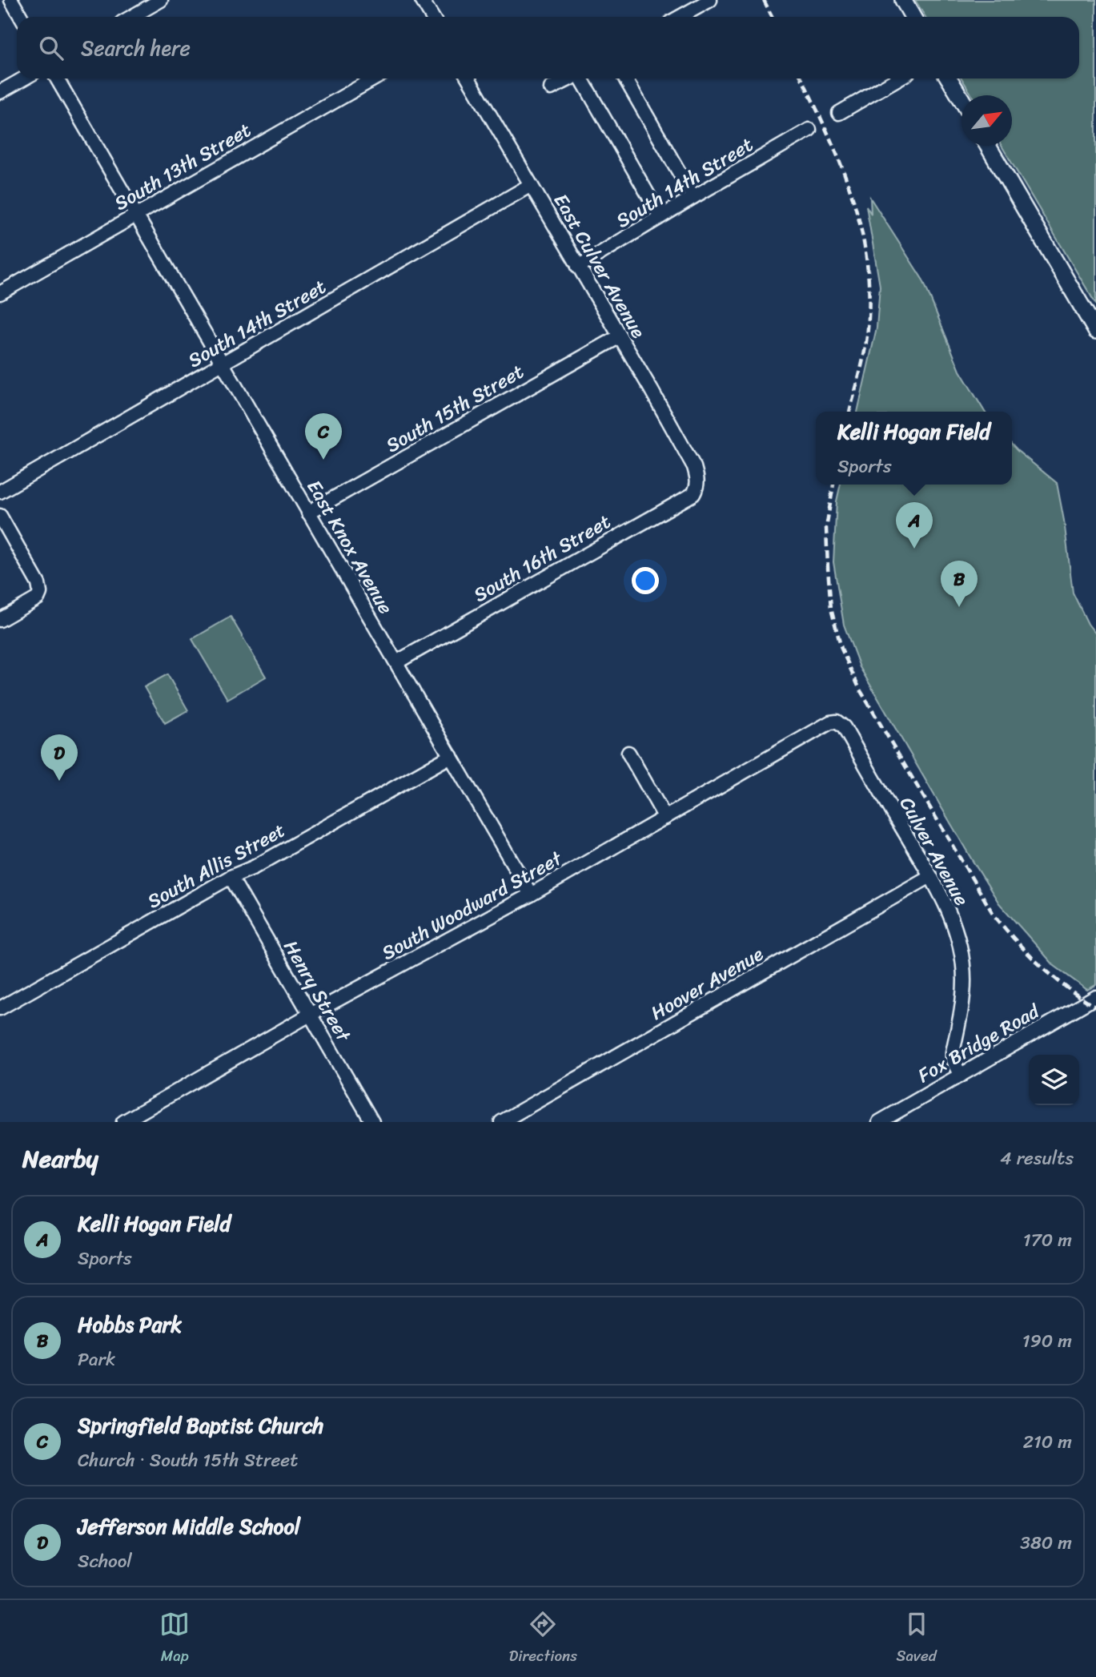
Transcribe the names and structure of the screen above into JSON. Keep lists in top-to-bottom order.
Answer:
{
  "streets": {
    "street": [
      "South 13th Street",
      "South 14th Street",
      "East Culver Avenue",
      "South 15th Street",
      "East Knox Avenue",
      "South 16th Street",
      "Culver Avenue",
      "South Allis Street",
      "South Woodward Street",
      "Hoover Avenue",
      "Henry Street",
      "Fox Bridge Road"
    ]
  },
  "crossings": [
    ["South 13th Street", "East Knox Avenue"],
    ["South 14th Street", "East Culver Avenue"],
    ["South 14th Street", "East Knox Avenue"],
    ["East Culver Avenue", "South 15th Street"],
    ["East Culver Avenue", "South 16th Street"],
    ["South 15th Street", "East Knox Avenue"],
    ["East Knox Avenue", "South 16th Street"],
    ["East Knox Avenue", "South Allis Street"],
    ["East Knox Avenue", "South Woodward Street"],
    ["Culver Avenue", "South Woodward Street"],
    ["Culver Avenue", "Hoover Avenue"],
    ["Culver Avenue", "Fox Bridge Road"],
    ["South Allis Street", "Henry Street"],
    ["South Woodward Street", "Henry Street"]
  ],
  "north": "top right",
  "page": {
    "search": "Search here",
    "popup": ["Kelli Hogan Field", "Sports"],
    "pins": [
      "C",
      "A",
      "B",
      "D"
    ],
    "heading": ["Nearby", "4 results"],
    "list": [
      {
        "mark": "A",
        "name": "Kelli Hogan Field",
        "note": "Sports",
        "value": "170 m"
      },
      {
        "mark": "B",
        "name": "Hobbs Park",
        "note": "Park",
        "value": "190 m"
      },
      {
        "mark": "C",
        "name": "Springfield Baptist Church",
        "note": "Church · South 15th Street",
        "value": "210 m"
      },
      {
        "mark": "D",
        "name": "Jefferson Middle School",
        "note": "School",
        "value": "380 m"
      }
    ],
    "nav": ["Map", "Directions", "Saved"]
  }
}
